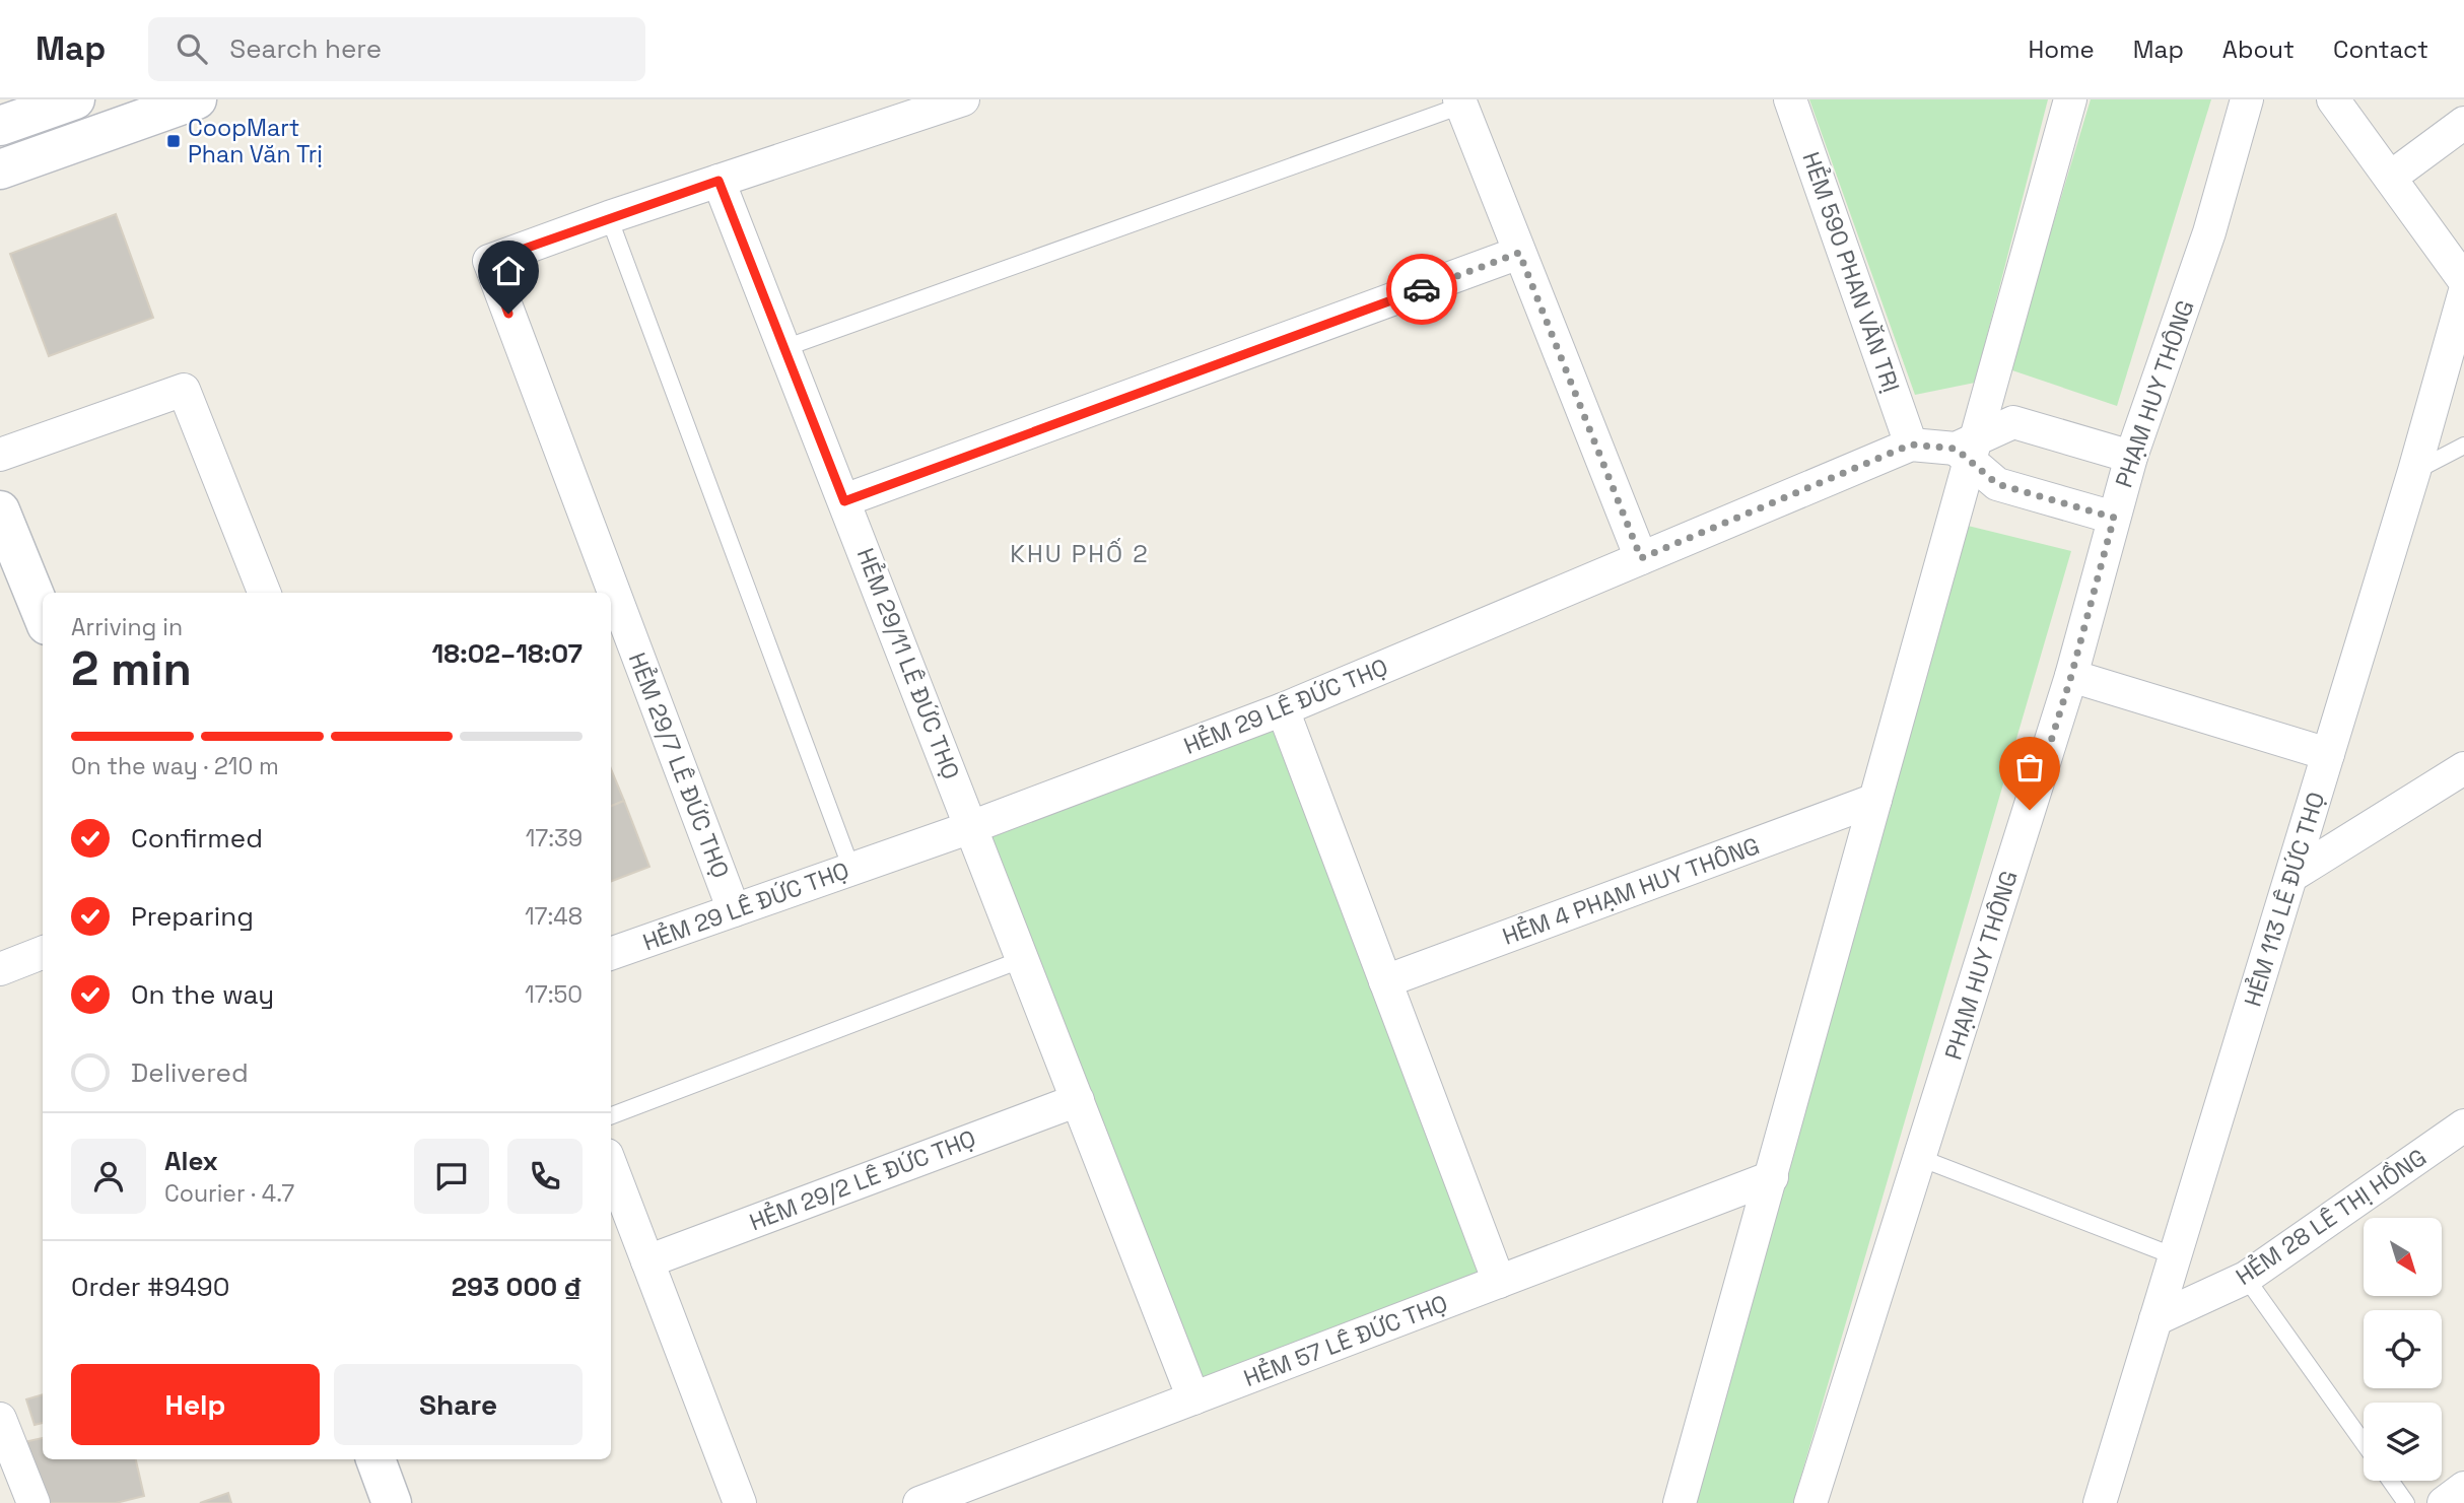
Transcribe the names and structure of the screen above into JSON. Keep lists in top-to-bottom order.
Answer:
{
  "streets": {
    "street": [
      "HẺM 590 PHAN VĂN TRỊ",
      "PHẠM HUY THÔNG",
      "HẺM 29/11 LÊ ĐỨC THỌ",
      "HẺM 29 LÊ ĐỨC THỌ",
      "HẺM 29/7 LÊ ĐỨC THỌ",
      "HẺM 4 PHẠM HUY THÔNG",
      "HẺM 113 LÊ ĐỨC THỌ",
      "HẺM 29/2 LÊ ĐỨC THỌ",
      "HẺM 28 LÊ THỊ HỒNG",
      "HẺM 57 LÊ ĐỨC THỌ"
    ]
  },
  "crossings": [
    ["HẺM 590 PHAN VĂN TRỊ", "HẺM 29 LÊ ĐỨC THỌ"],
    ["HẺM 29/11 LÊ ĐỨC THỌ", "HẺM 29 LÊ ĐỨC THỌ"],
    ["HẺM 29 LÊ ĐỨC THỌ", "HẺM 29/7 LÊ ĐỨC THỌ"],
    ["HẺM 113 LÊ ĐỨC THỌ", "HẺM 28 LÊ THỊ HỒNG"]
  ],
  "districts": ["KHU PHỐ 2"],
  "places": {
    "transit": ["CoopMart Phan Văn Trị"]
  },
  "north": "bottom right",
  "page": {
    "header": "Map",
    "search": "Search here",
    "nav": [
      "Home",
      "Map",
      "About",
      "Contact"
    ],
    "heading": ["2 min", "Arriving in", "18:02–18:07"],
    "panel": [
      "Alex",
      "Courier · 4.7",
      "Order #9490",
      "293 000 ₫"
    ],
    "bar": "On the way · 210 m",
    "list": [
      ["Confirmed", "17:39"],
      ["Preparing", "17:48"],
      ["On the way", "17:50"],
      "Delivered"
    ],
    "buttons": ["Help", "Share"]
  }
}
